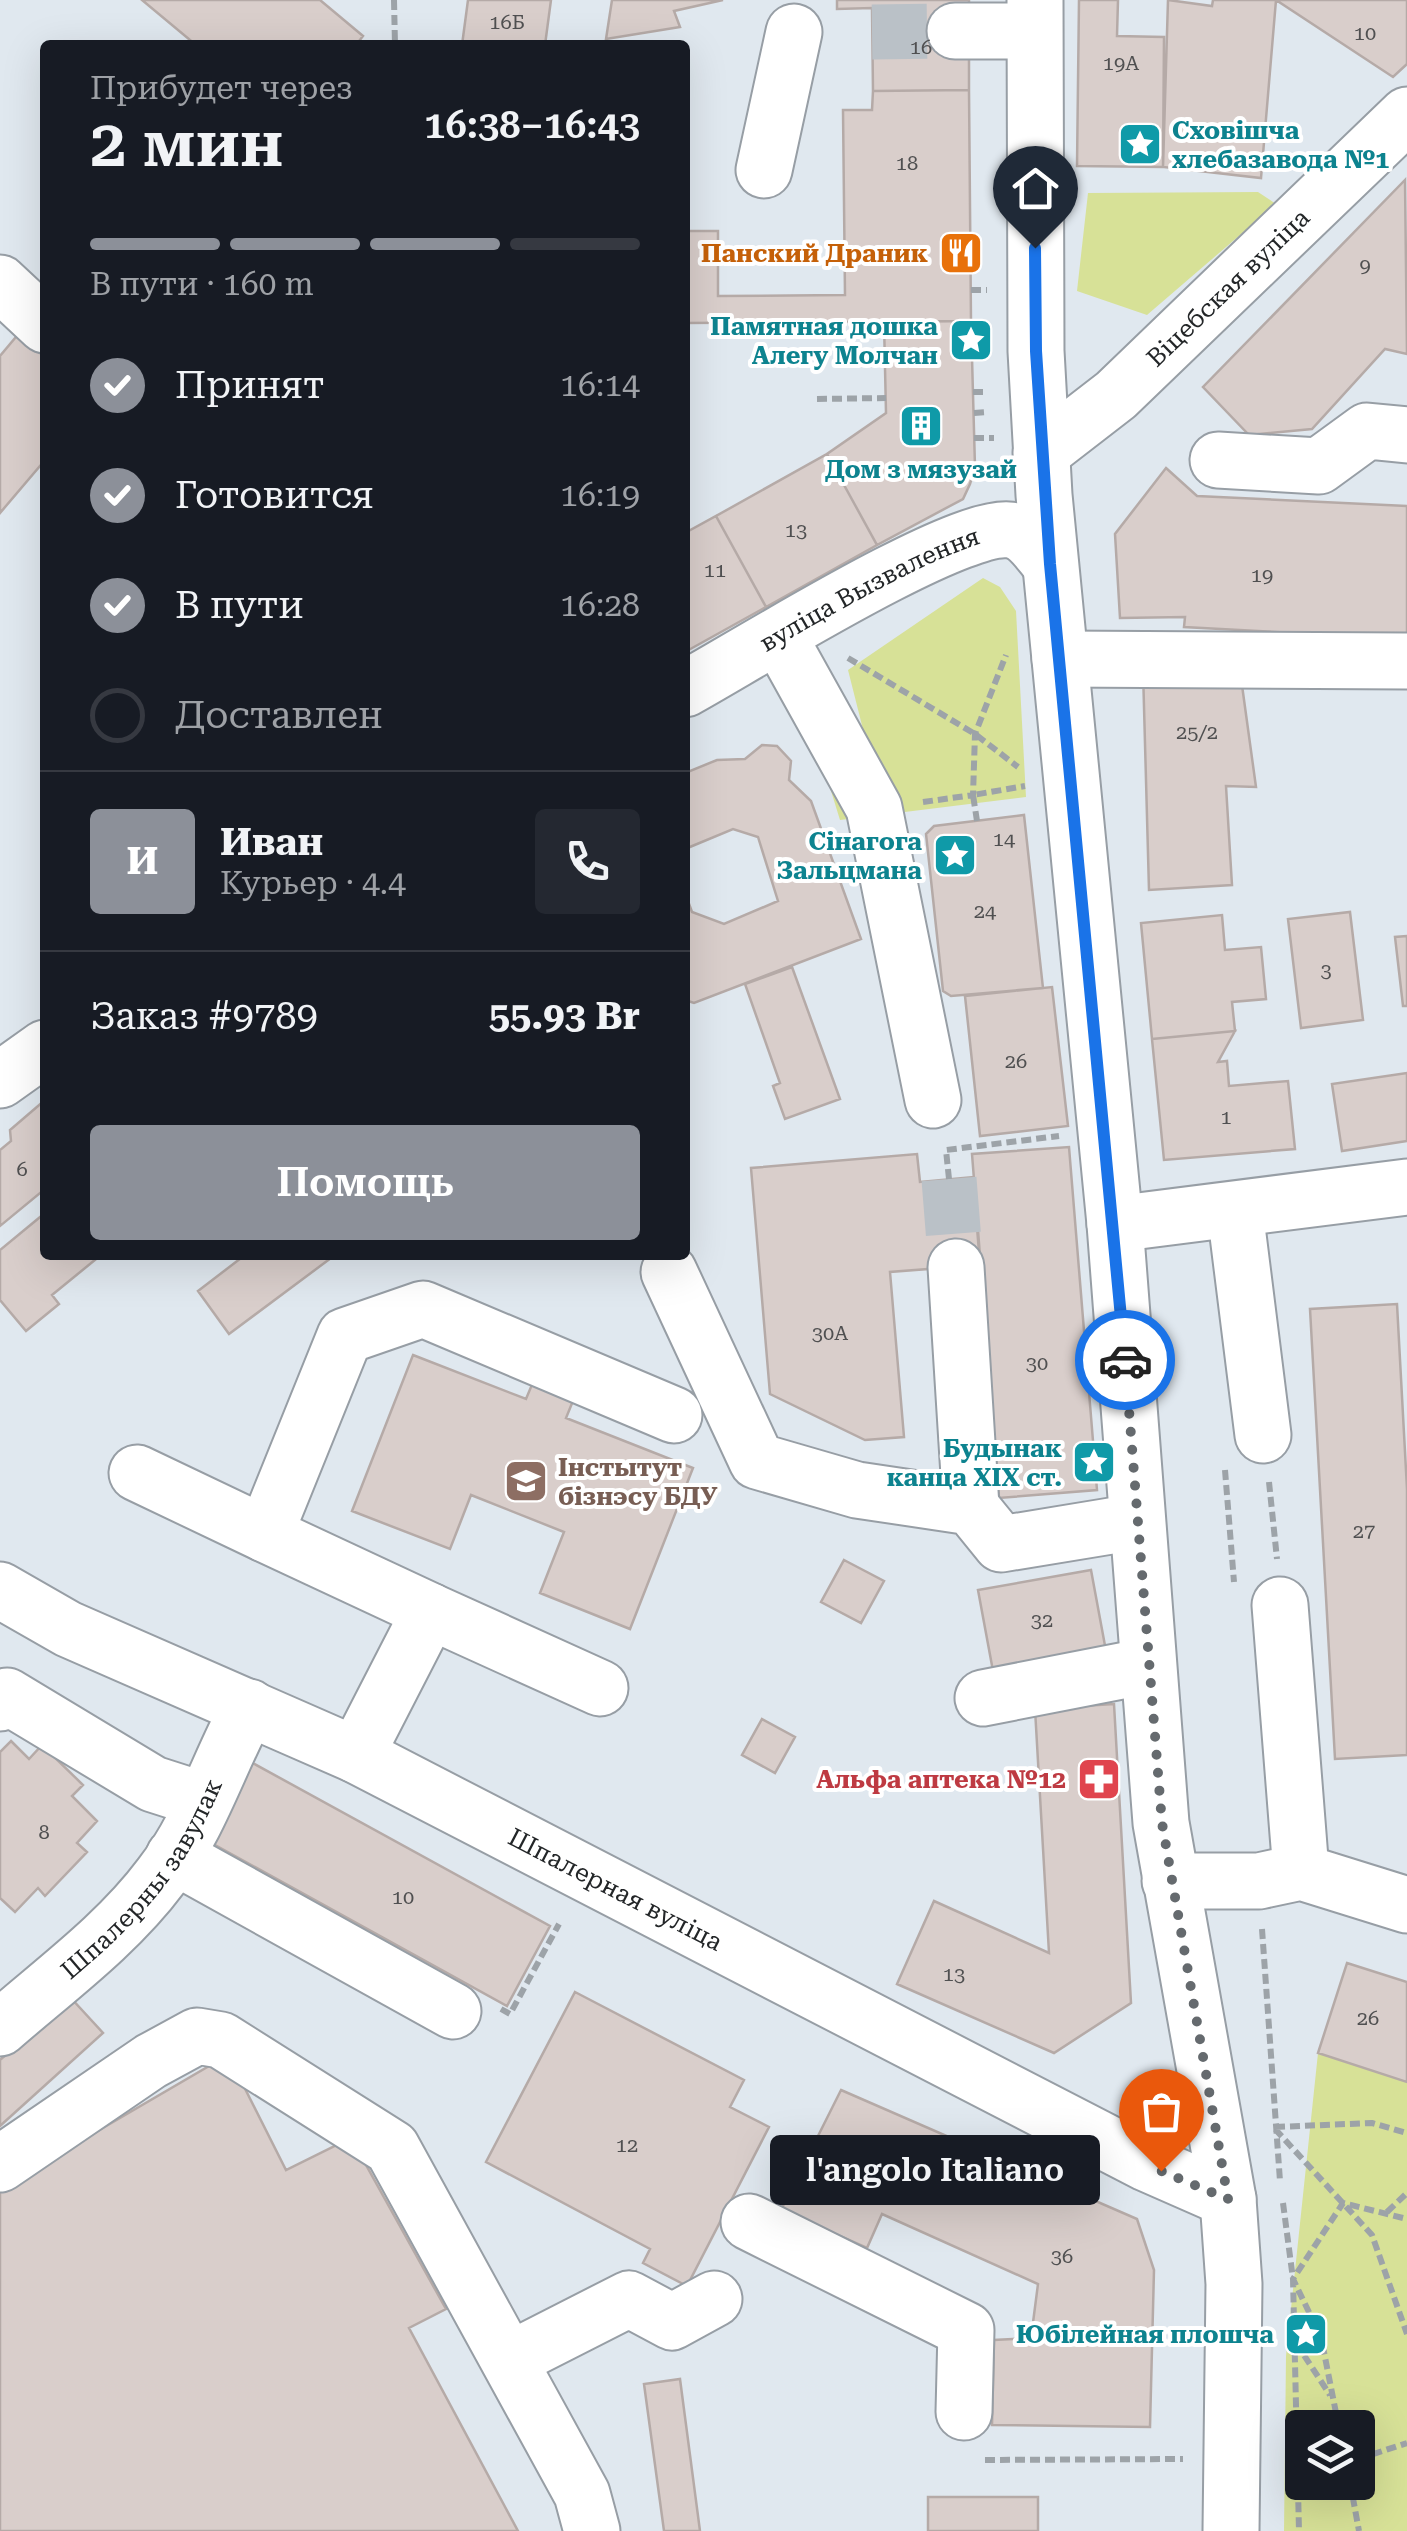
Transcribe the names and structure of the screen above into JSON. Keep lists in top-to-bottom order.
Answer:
{
  "streets": {
    "street": [
      "Віцебская вуліца",
      "вуліца Вызвалення",
      "Шпалерны завулак",
      "Шпалерная вуліца"
    ]
  },
  "crossings": [
    ["Шпалерны завулак", "Шпалерная вуліца"]
  ],
  "places": {
    "place": [
      "Сховішча хлебазавода №1",
      "Памятная дошка Алегу Молчан",
      "Сінагога Зальцмана",
      "Будынак канца ХІХ ст.",
      "Юбілейная плошча"
    ],
    "restaurant": ["Панский Драник"],
    "building": ["Дом з мязузай"],
    "school or university": ["Інстытут бізнэсу БДУ"],
    "pharmacy": ["Альфа аптека №12"],
    "other": ["l'angolo Italiano"]
  },
  "house_numbers": [
    "16Б",
    "10",
    "16",
    "19А",
    "18",
    "9",
    "13",
    "11",
    "19",
    "25/2",
    "14",
    "24",
    "3",
    "26",
    "1",
    "6",
    "30А",
    "30",
    "27",
    "32",
    "8",
    "10",
    "13",
    "26",
    "12",
    "36"
  ],
  "page": {
    "heading": ["2 мин", "Прибудет через", "16:38–16:43"],
    "panel": [
      "Иван",
      "Курьер · 4.4",
      "Заказ #9789",
      "55.93 Br"
    ],
    "bar": "В пути · 160 m",
    "list": [
      ["Принят", "16:14"],
      ["Готовится", "16:19"],
      ["В пути", "16:28"],
      "Доставлен"
    ],
    "round": "И",
    "buttons": "Помощь",
    "bubble": "l'angolo Italiano"
  }
}
